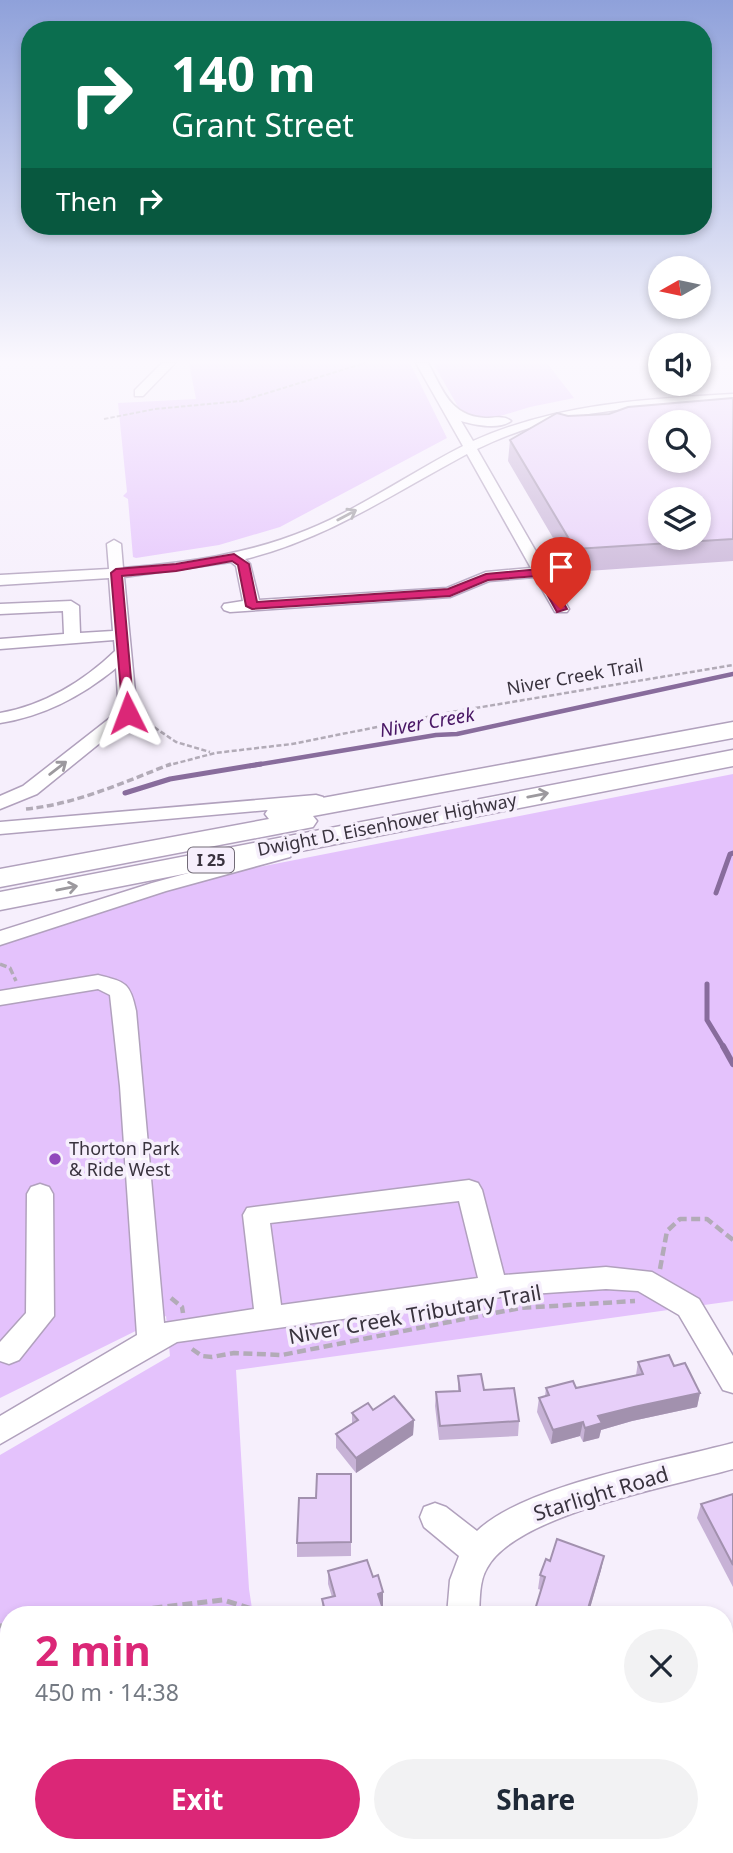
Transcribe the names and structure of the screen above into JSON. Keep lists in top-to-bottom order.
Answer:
{
  "streets": {
    "highway": ["Dwight D. Eisenhower Highway", "I 25"],
    "street": ["Starlight Road"],
    "path": ["Niver Creek Trail", "Niver Creek Tributary Trail"]
  },
  "water": ["Niver Creek"],
  "places": ["Thorton Park & Ride West"],
  "north": "left",
  "page": {
    "turn": ["140 m", "Grant Street"],
    "then": "Then",
    "heading": ["2 min", "450 m · 14:38"],
    "buttons": ["Exit", "Share"]
  }
}
